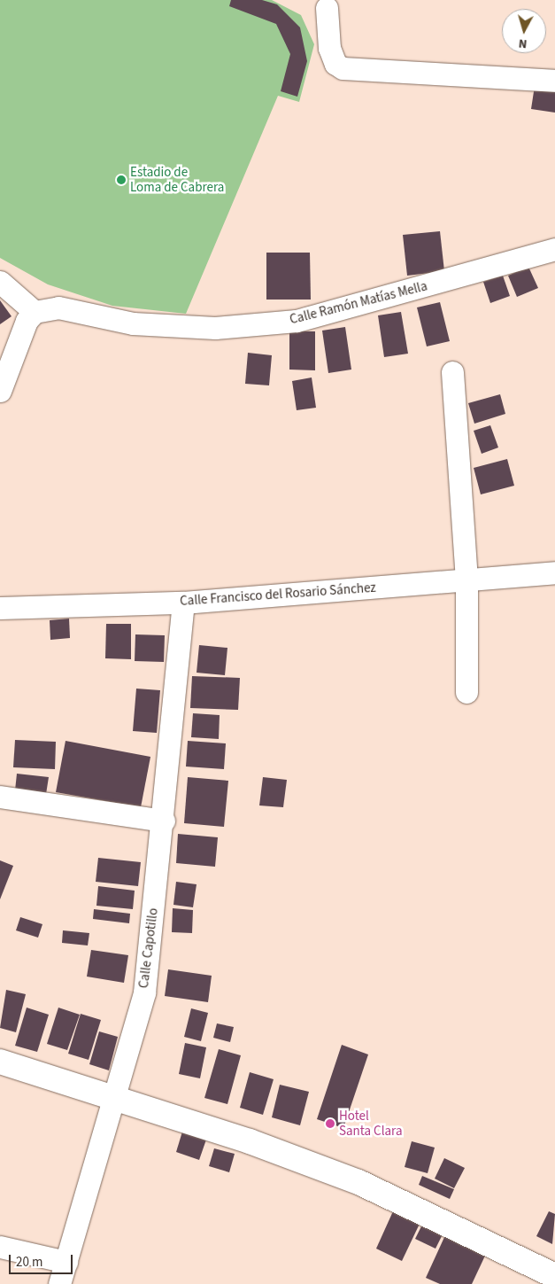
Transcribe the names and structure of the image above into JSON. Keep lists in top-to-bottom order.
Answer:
{
  "streets": {
    "street": ["Calle Ramón Matías Mella", "Calle Francisco del Rosario Sánchez", "Calle Capotillo"]
  },
  "crossings": [
    ["Calle Francisco del Rosario Sánchez", "Calle Capotillo"]
  ],
  "places": ["Estadio de Loma de Cabrera", "Hotel Santa Clara"],
  "scale_bar": "20 m",
  "north": "bottom"
}
